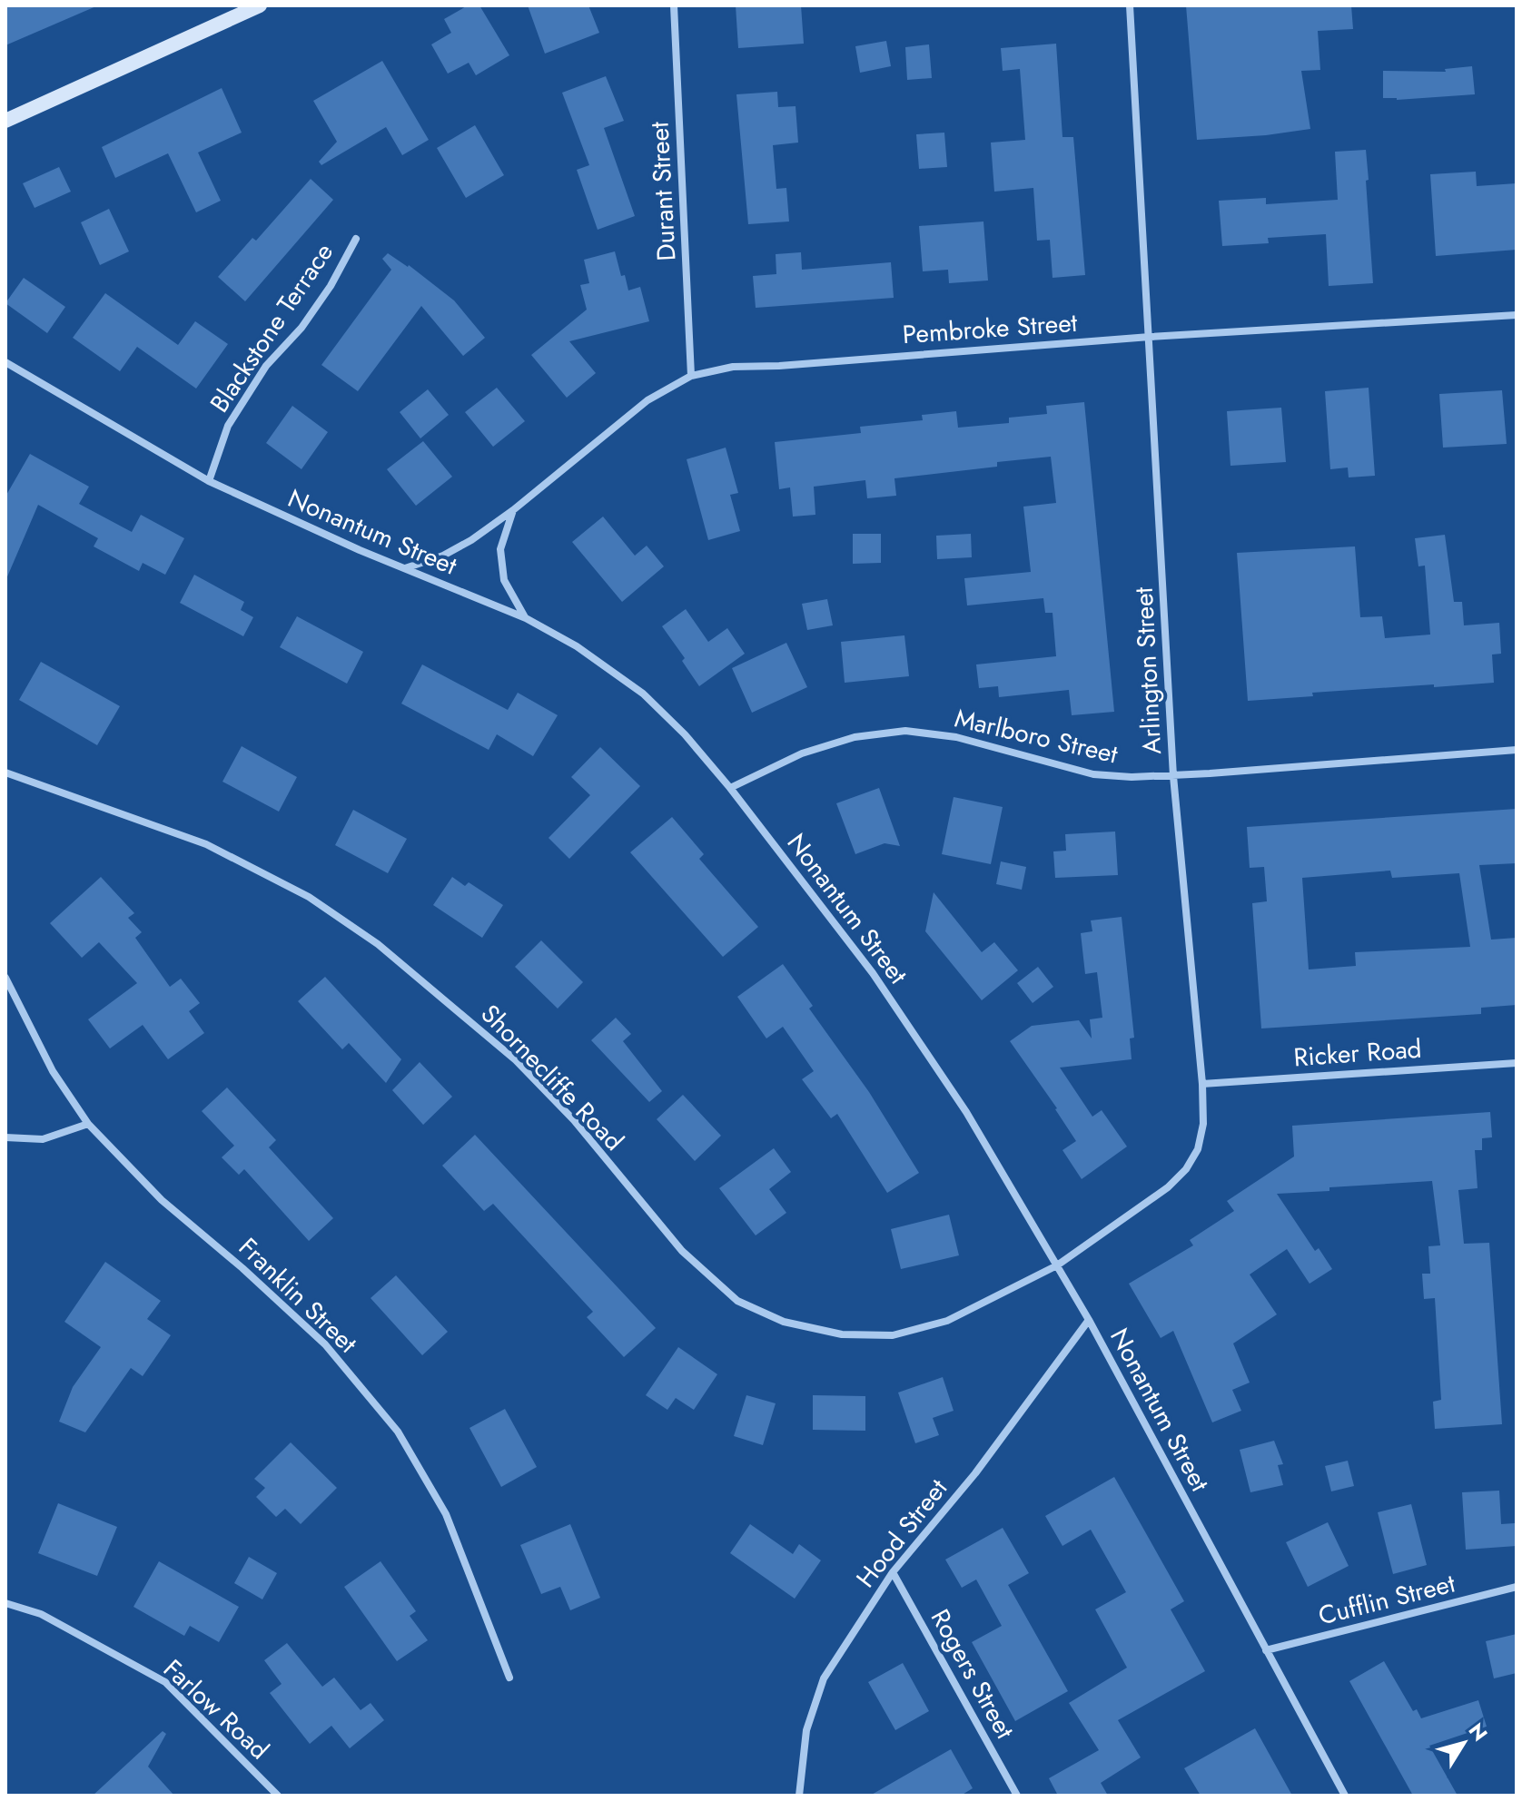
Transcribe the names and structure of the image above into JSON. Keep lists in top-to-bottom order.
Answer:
{
  "streets": {
    "street": [
      "Durant Street",
      "Blackstone Terrace",
      "Pembroke Street",
      "Nonantum Street",
      "Arlington Street",
      "Marlboro Street",
      "Ricker Road",
      "Shornecliffe Road",
      "Franklin Street",
      "Hood Street",
      "Cufflin Street",
      "Rogers Street",
      "Farlow Road"
    ]
  },
  "crossings": [
    ["Durant Street", "Pembroke Street"],
    ["Blackstone Terrace", "Nonantum Street"],
    ["Pembroke Street", "Nonantum Street"],
    ["Pembroke Street", "Arlington Street"],
    ["Nonantum Street", "Arlington Street"],
    ["Nonantum Street", "Marlboro Street"],
    ["Nonantum Street", "Shornecliffe Road"],
    ["Nonantum Street", "Hood Street"],
    ["Nonantum Street", "Cufflin Street"],
    ["Arlington Street", "Marlboro Street"],
    ["Arlington Street", "Ricker Road"],
    ["Arlington Street", "Shornecliffe Road"],
    ["Hood Street", "Rogers Street"]
  ],
  "north": "top right"
}
